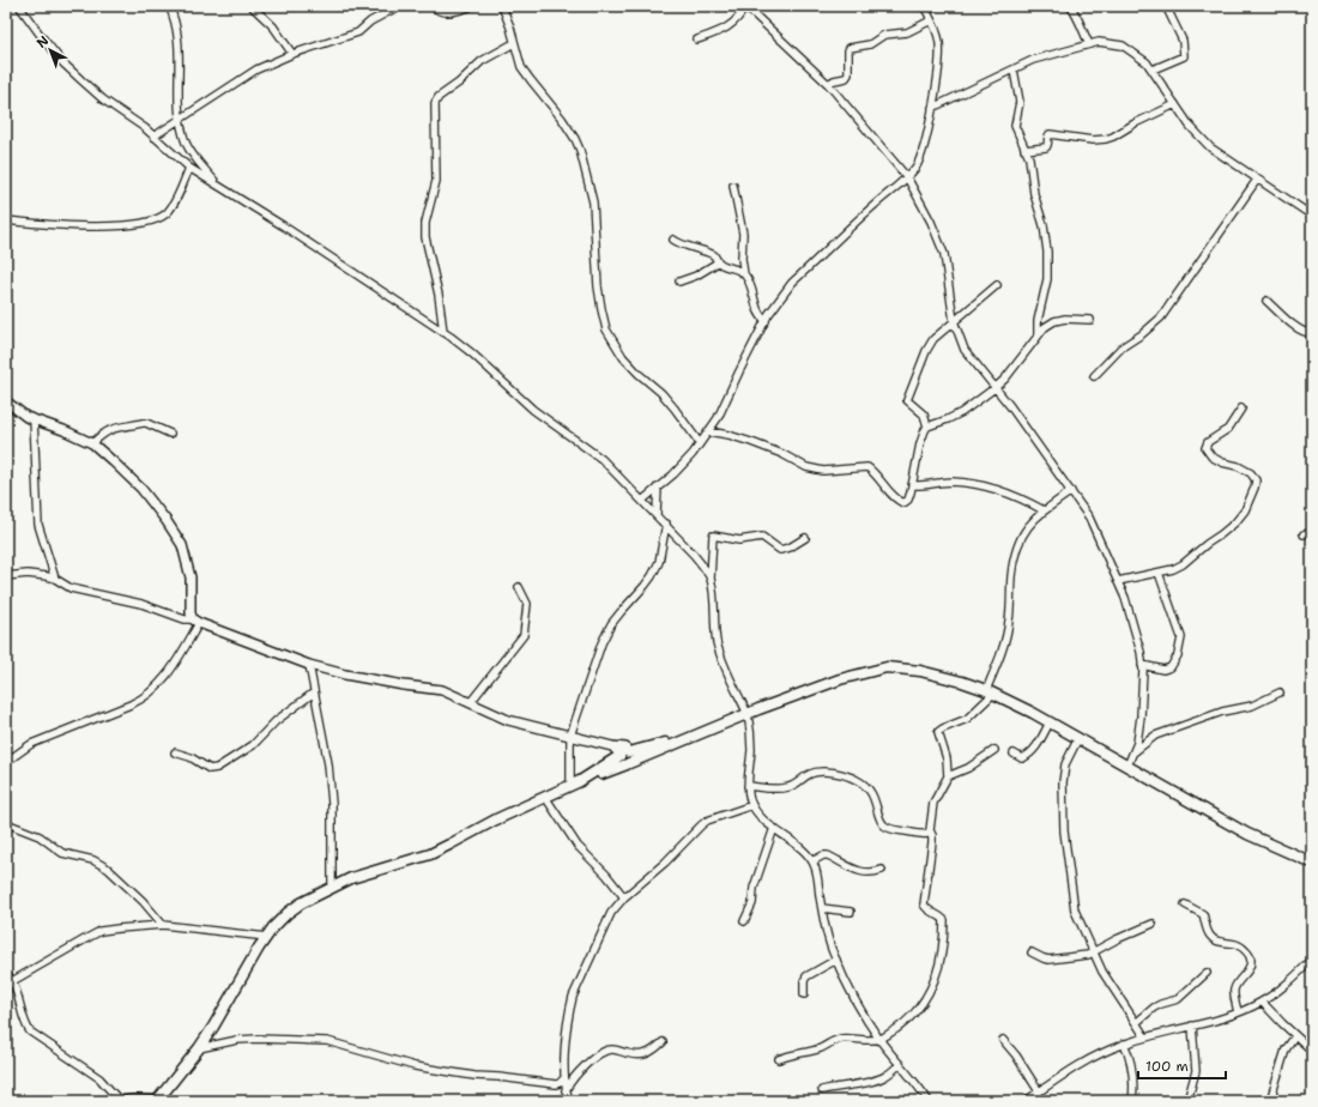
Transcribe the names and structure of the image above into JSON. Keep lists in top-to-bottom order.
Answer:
{
  "scale_bar": "100 m",
  "north": "top left"
}
